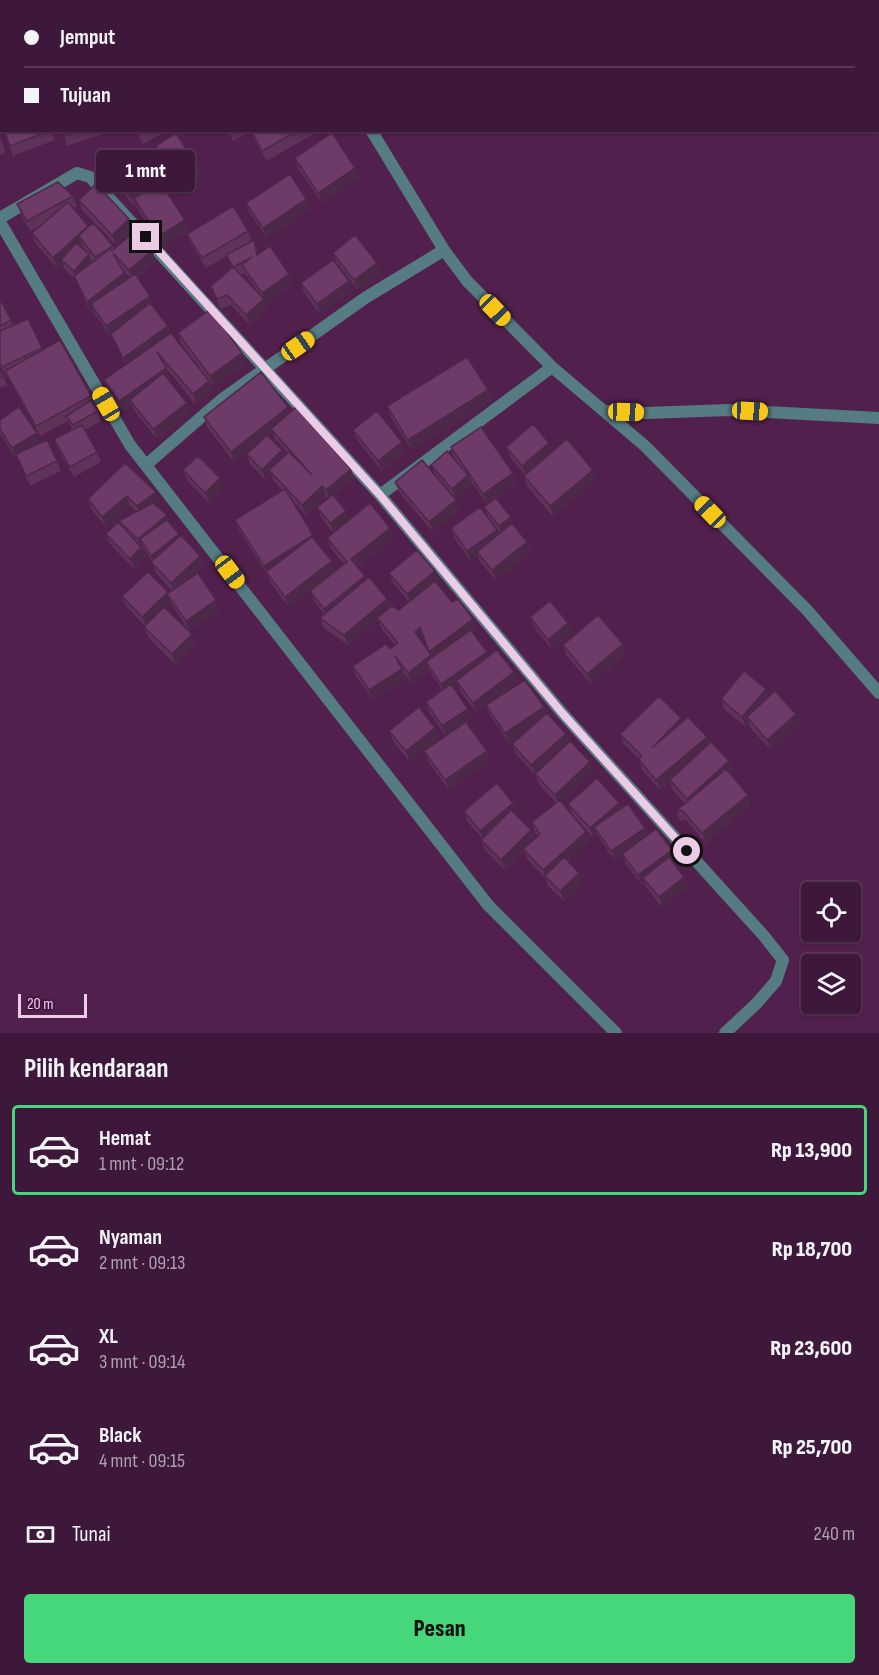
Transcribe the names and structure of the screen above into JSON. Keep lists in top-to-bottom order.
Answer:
{
  "scale_bar": "20 m",
  "page": {
    "banner": ["Jemput", "Tujuan"],
    "bubble": "1 mnt",
    "scale": "20 m",
    "heading": "Pilih kendaraan",
    "list": [
      {
        "name": "Hemat",
        "note": "1 mnt · 09:12",
        "value": "Rp 13,900"
      },
      {
        "name": "Nyaman",
        "note": "2 mnt · 09:13",
        "value": "Rp 18,700"
      },
      {
        "name": "XL",
        "note": "3 mnt · 09:14",
        "value": "Rp 23,600"
      },
      {
        "name": "Black",
        "note": "4 mnt · 09:15",
        "value": "Rp 25,700"
      }
    ],
    "pay": ["Tunai", "240 m"],
    "buttons": "Pesan"
  }
}
